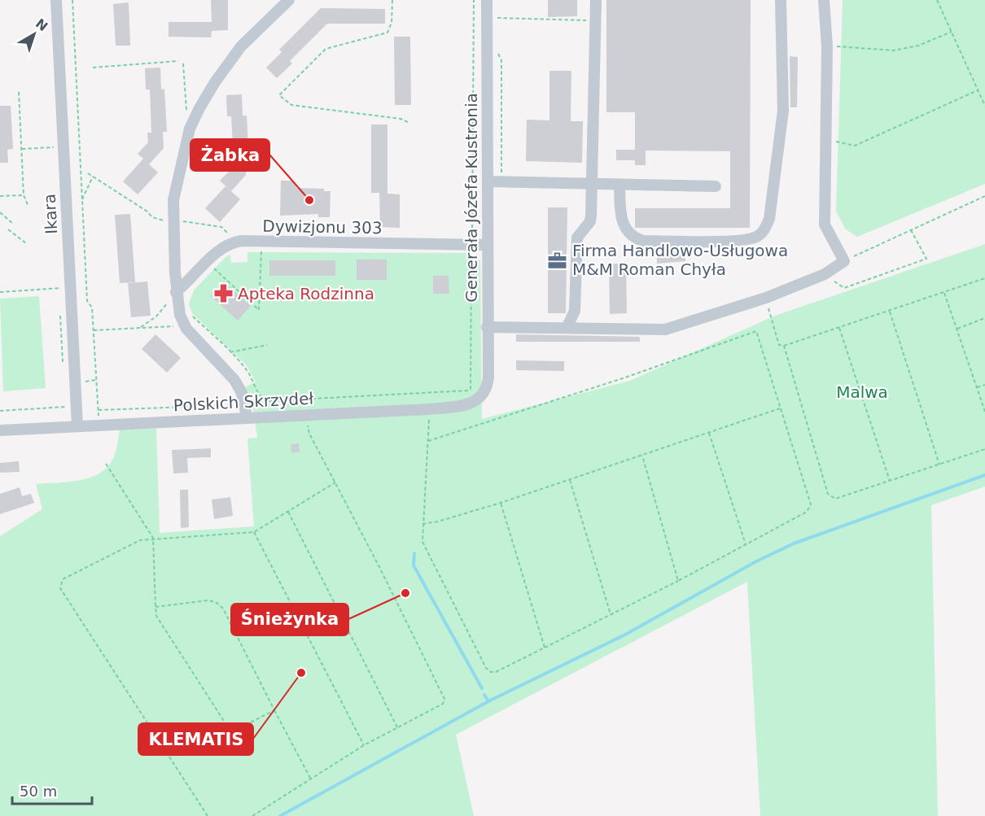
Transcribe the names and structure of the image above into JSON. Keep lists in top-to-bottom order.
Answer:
{
  "streets": {
    "street": [
      "Generała Józefa Kustronia",
      "Ikara",
      "Dywizjonu 303",
      "Polskich Skrzydeł"
    ]
  },
  "crossings": [
    ["Generała Józefa Kustronia", "Dywizjonu 303"],
    ["Generała Józefa Kustronia", "Polskich Skrzydeł"],
    ["Ikara", "Polskich Skrzydeł"]
  ],
  "parks": ["Malwa"],
  "places": {
    "other": ["Żabka", "Śnieżynka", "KLEMATIS"],
    "office": ["Firma Handlowo-Usługowa M&M Roman Chyła"],
    "pharmacy": ["Apteka Rodzinna"]
  },
  "scale_bar": "50 m",
  "north": "top right"
}
